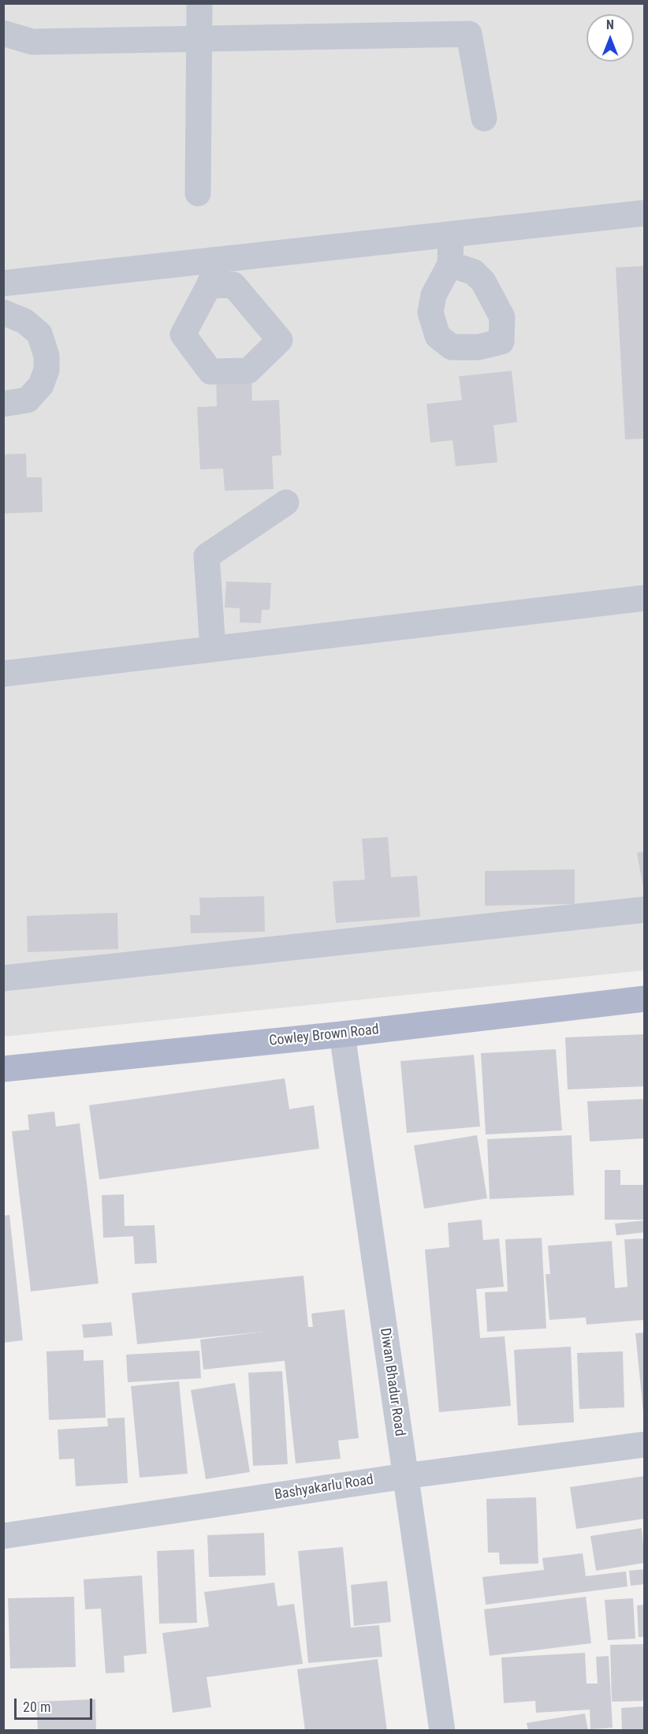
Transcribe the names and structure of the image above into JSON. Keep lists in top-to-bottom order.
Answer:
{
  "streets": {
    "main road": ["Cowley Brown Road"],
    "street": ["Diwan Bhadur Road", "Bashyakarlu Road"]
  },
  "crossings": [
    ["Cowley Brown Road", "Diwan Bhadur Road"],
    ["Diwan Bhadur Road", "Bashyakarlu Road"]
  ],
  "scale_bar": "20 m",
  "north": "top"
}
